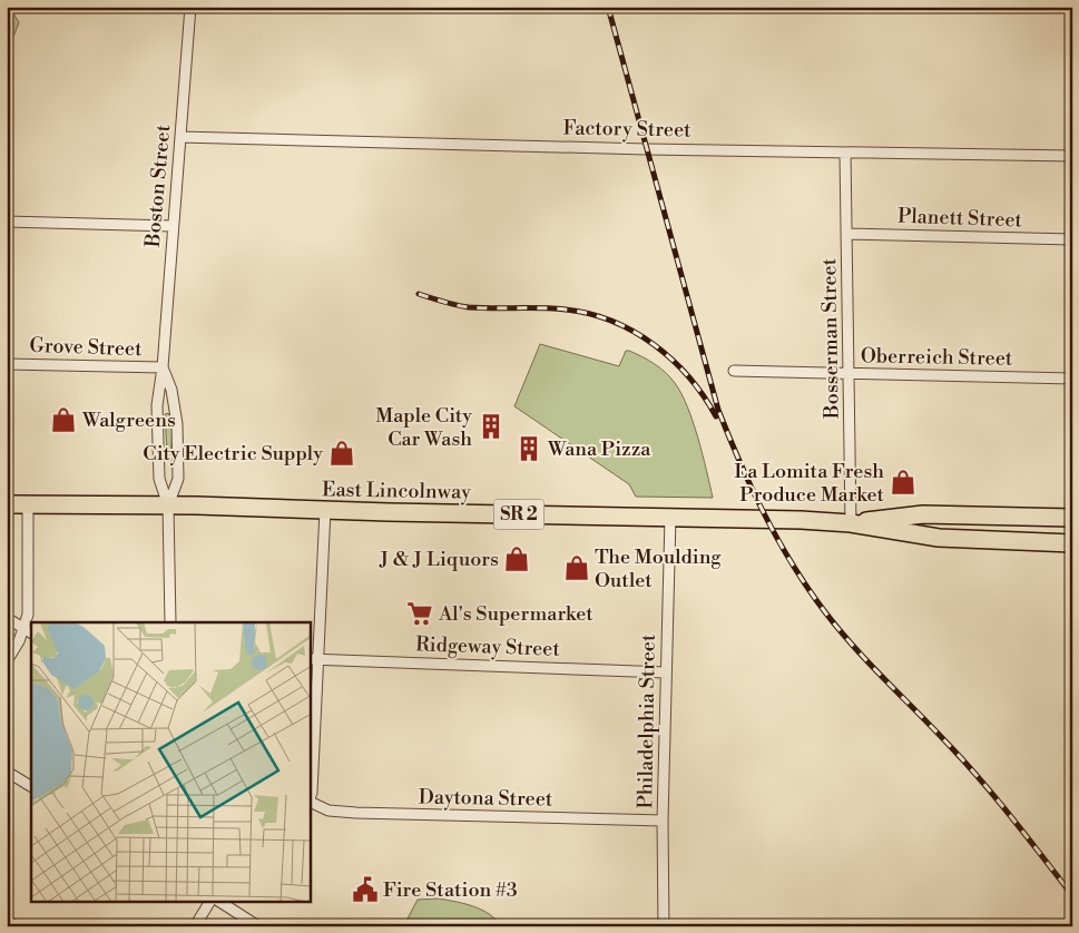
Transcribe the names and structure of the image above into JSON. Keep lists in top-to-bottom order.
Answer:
{
  "streets": {
    "main road": ["East Lincolnway", "SR 2"],
    "street": [
      "Factory Street",
      "Boston Street",
      "Planett Street",
      "Bosserman Street",
      "Grove Street",
      "Oberreich Street",
      "Ridgeway Street",
      "Philadelphia Street",
      "Daytona Street"
    ]
  },
  "crossings": [
    ["Factory Street", "Boston Street"],
    ["Factory Street", "Bosserman Street"],
    ["Boston Street", "Grove Street"],
    ["Boston Street", "East Lincolnway"],
    ["Planett Street", "Bosserman Street"],
    ["Bosserman Street", "Oberreich Street"],
    ["Bosserman Street", "East Lincolnway"],
    ["East Lincolnway", "Philadelphia Street"],
    ["Ridgeway Street", "Philadelphia Street"],
    ["Philadelphia Street", "Daytona Street"]
  ],
  "places": {
    "shop": [
      "Walgreens",
      "City Electric Supply",
      "La Lomita Fresh Produce Market",
      "J & J Liquors",
      "The Moulding Outlet"
    ],
    "building": ["Maple City Car Wash", "Wana Pizza"],
    "supermarket": ["Al's Supermarket"],
    "public building": ["Fire Station #3"]
  }
}
